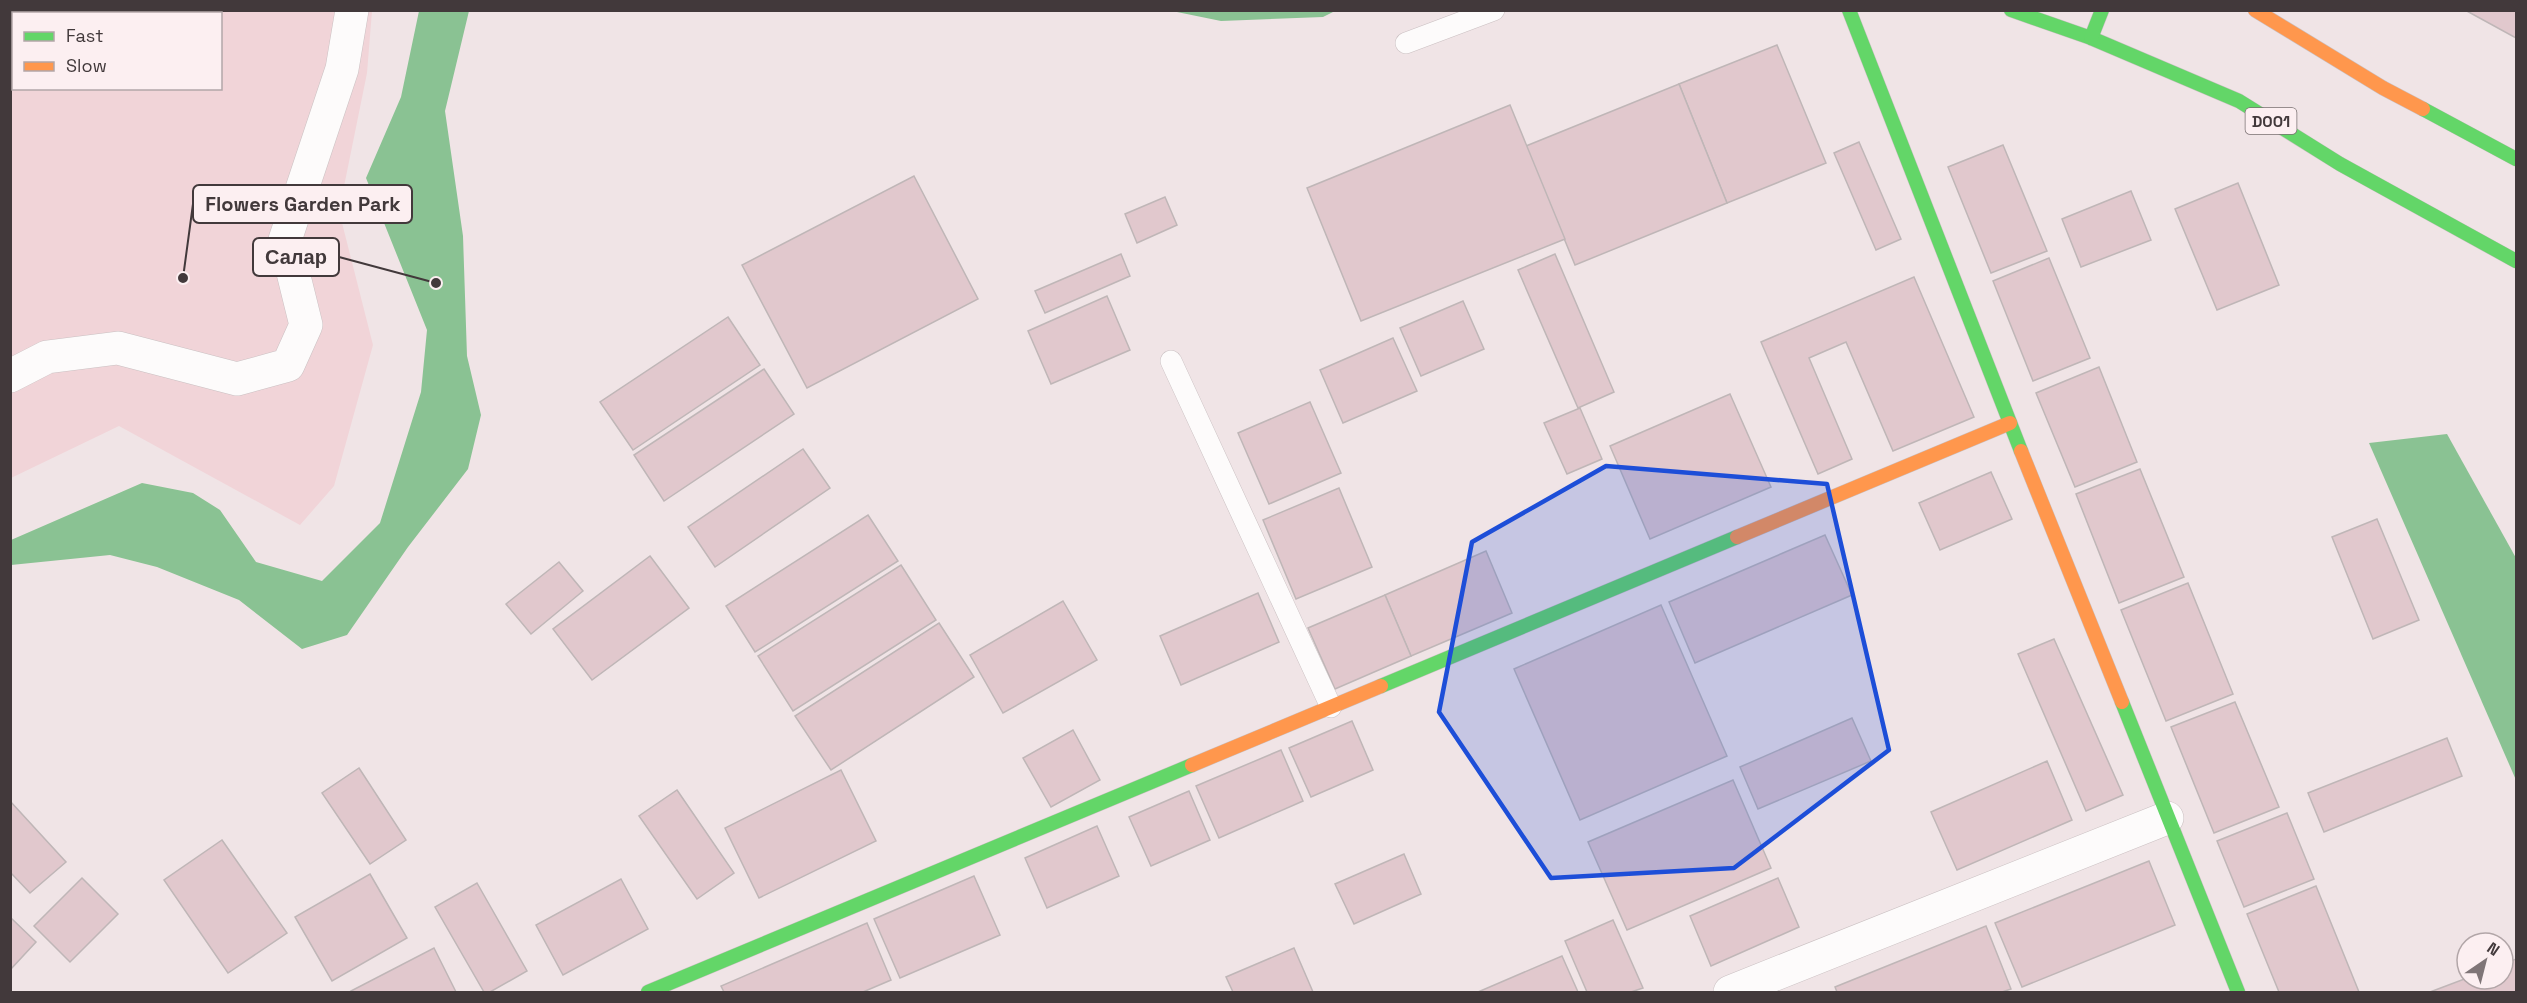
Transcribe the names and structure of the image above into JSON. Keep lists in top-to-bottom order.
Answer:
{
  "streets": {
    "main road": ["D001"]
  },
  "places": ["Flowers Garden Park", "Салар"],
  "legend": ["Fast", "Slow"],
  "north": "top right"
}
